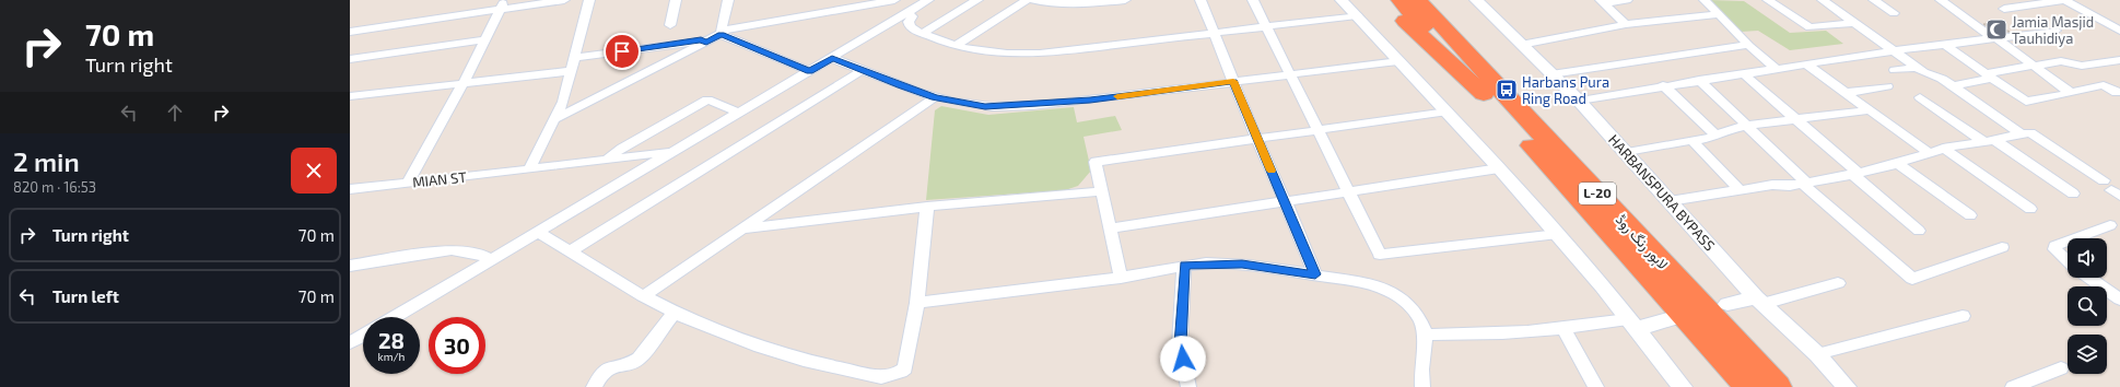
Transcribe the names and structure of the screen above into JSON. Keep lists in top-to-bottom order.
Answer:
{
  "streets": {
    "highway": ["L-20", "لاہور رنگ روڈ"],
    "street": ["MIAN ST", "HARBANSPURA BYPASS"]
  },
  "places": {
    "mosque": ["Jamia Masjid Tauhidiya"],
    "bus stop": ["Harbans Pura Ring Road"]
  },
  "page": {
    "turn": ["70 m", "Turn right"],
    "heading": ["2 min", "820 m · 16:53"],
    "list": [
      {
        "name": "Turn right",
        "value": "70 m"
      },
      {
        "name": "Turn left",
        "value": "70 m"
      }
    ],
    "speed": "28 km/h",
    "limit": "30"
  }
}
